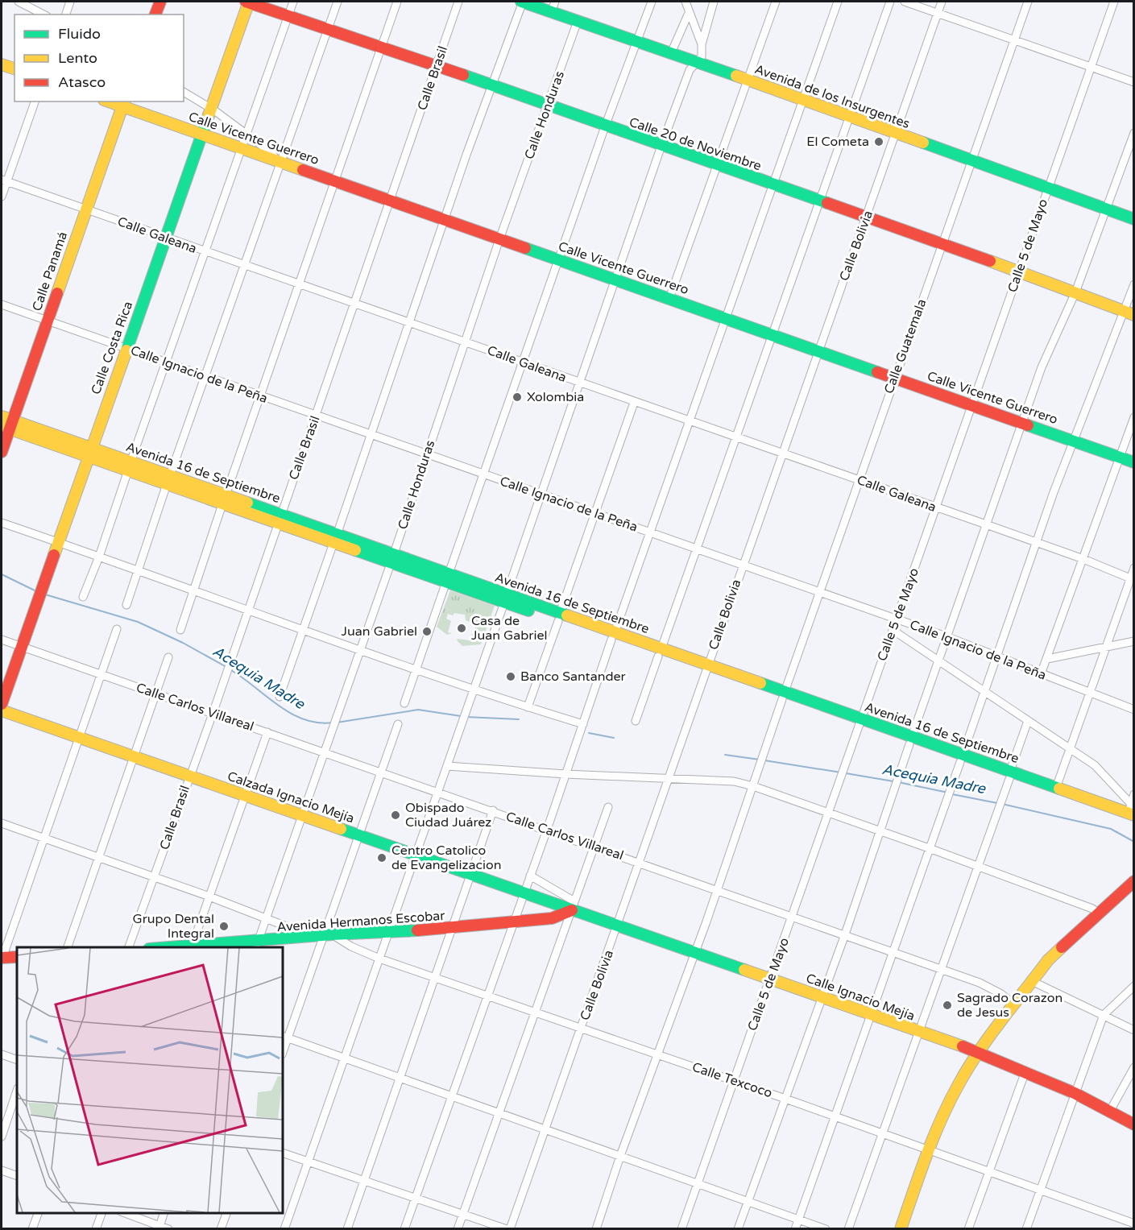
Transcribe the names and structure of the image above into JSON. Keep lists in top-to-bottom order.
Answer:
{
  "streets": {
    "main road": [
      "Avenida de los Insurgentes",
      "Calle Vicente Guerrero",
      "Calle 20 de Noviembre",
      "Calle Panamá",
      "Calle Costa Rica",
      "Avenida 16 de Septiembre",
      "Calzada Ignacio Mejía",
      "Avenida Hermanos Escobar",
      "Calle Ignacio Mejía"
    ],
    "street": [
      "Calle Brasil",
      "Calle Honduras",
      "Calle Galeana",
      "Calle Bolivia",
      "Calle 5 de Mayo",
      "Calle Guatemala",
      "Calle Ignacio de la Peña",
      "Calle Carlos Villareal",
      "Calle Texcoco"
    ]
  },
  "crossings": [
    ["Calle Brasil", "Calle Vicente Guerrero"],
    ["Calle Brasil", "Calle 20 de Noviembre"],
    ["Calle Brasil", "Calle Galeana"],
    ["Calle Brasil", "Calle Ignacio de la Peña"],
    ["Calle Brasil", "Avenida 16 de Septiembre"],
    ["Calle Brasil", "Calle Carlos Villareal"],
    ["Calle Brasil", "Calzada Ignacio Mejía"],
    ["Avenida de los Insurgentes", "Calle Honduras"],
    ["Avenida de los Insurgentes", "Calle Bolivia"],
    ["Avenida de los Insurgentes", "Calle 5 de Mayo"],
    ["Avenida de los Insurgentes", "Calle Guatemala"],
    ["Calle Honduras", "Calle Vicente Guerrero"],
    ["Calle Honduras", "Calle 20 de Noviembre"],
    ["Calle Honduras", "Calle Galeana"],
    ["Calle Honduras", "Calle Ignacio de la Peña"],
    ["Calle Honduras", "Avenida 16 de Septiembre"],
    ["Calle Honduras", "Calle Carlos Villareal"],
    ["Calle Honduras", "Calzada Ignacio Mejía"],
    ["Calle Honduras", "Avenida Hermanos Escobar"],
    ["Calle Vicente Guerrero", "Calle Bolivia"],
    ["Calle Vicente Guerrero", "Calle 5 de Mayo"],
    ["Calle Vicente Guerrero", "Calle Panamá"],
    ["Calle Vicente Guerrero", "Calle Guatemala"],
    ["Calle Vicente Guerrero", "Calle Costa Rica"],
    ["Calle 20 de Noviembre", "Calle Bolivia"],
    ["Calle 20 de Noviembre", "Calle 5 de Mayo"],
    ["Calle 20 de Noviembre", "Calle Guatemala"],
    ["Calle 20 de Noviembre", "Calle Costa Rica"],
    ["Calle Galeana", "Calle Bolivia"],
    ["Calle Galeana", "Calle 5 de Mayo"],
    ["Calle Galeana", "Calle Panamá"],
    ["Calle Galeana", "Calle Guatemala"],
    ["Calle Galeana", "Calle Costa Rica"],
    ["Calle Bolivia", "Calle Ignacio de la Peña"],
    ["Calle Bolivia", "Avenida 16 de Septiembre"],
    ["Calle Bolivia", "Calle Carlos Villareal"],
    ["Calle Bolivia", "Calle Ignacio Mejía"],
    ["Calle Bolivia", "Calle Texcoco"],
    ["Calle 5 de Mayo", "Calle Ignacio de la Peña"],
    ["Calle 5 de Mayo", "Avenida 16 de Septiembre"],
    ["Calle 5 de Mayo", "Calle Carlos Villareal"],
    ["Calle 5 de Mayo", "Calle Ignacio Mejía"],
    ["Calle 5 de Mayo", "Calle Texcoco"],
    ["Calle Panamá", "Calle Ignacio de la Peña"],
    ["Calle Panamá", "Avenida 16 de Septiembre"],
    ["Calle Guatemala", "Calle Ignacio de la Peña"],
    ["Calle Guatemala", "Avenida 16 de Septiembre"],
    ["Calle Guatemala", "Calle Carlos Villareal"],
    ["Calle Guatemala", "Calle Ignacio Mejía"],
    ["Calle Guatemala", "Calle Texcoco"],
    ["Calle Costa Rica", "Calle Ignacio de la Peña"],
    ["Calle Costa Rica", "Avenida 16 de Septiembre"],
    ["Calle Costa Rica", "Calle Carlos Villareal"],
    ["Calzada Ignacio Mejía", "Avenida Hermanos Escobar"],
    ["Calzada Ignacio Mejía", "Calle Ignacio Mejía"],
    ["Avenida Hermanos Escobar", "Calle Ignacio Mejía"],
    ["Avenida Hermanos Escobar", "Calle Texcoco"]
  ],
  "water": ["Acequia Madre"],
  "places": [
    "El Cometa",
    "Xolombia",
    "Casa de Juan Gabriel",
    "Juan Gabriel",
    "Banco Santander",
    "Obispado Ciudad Juárez",
    "Centro Catolico de Evangelizacion",
    "Grupo Dental Integral",
    "Sagrado Corazon de Jesus"
  ],
  "legend": ["Fluido", "Lento", "Atasco"]
}
